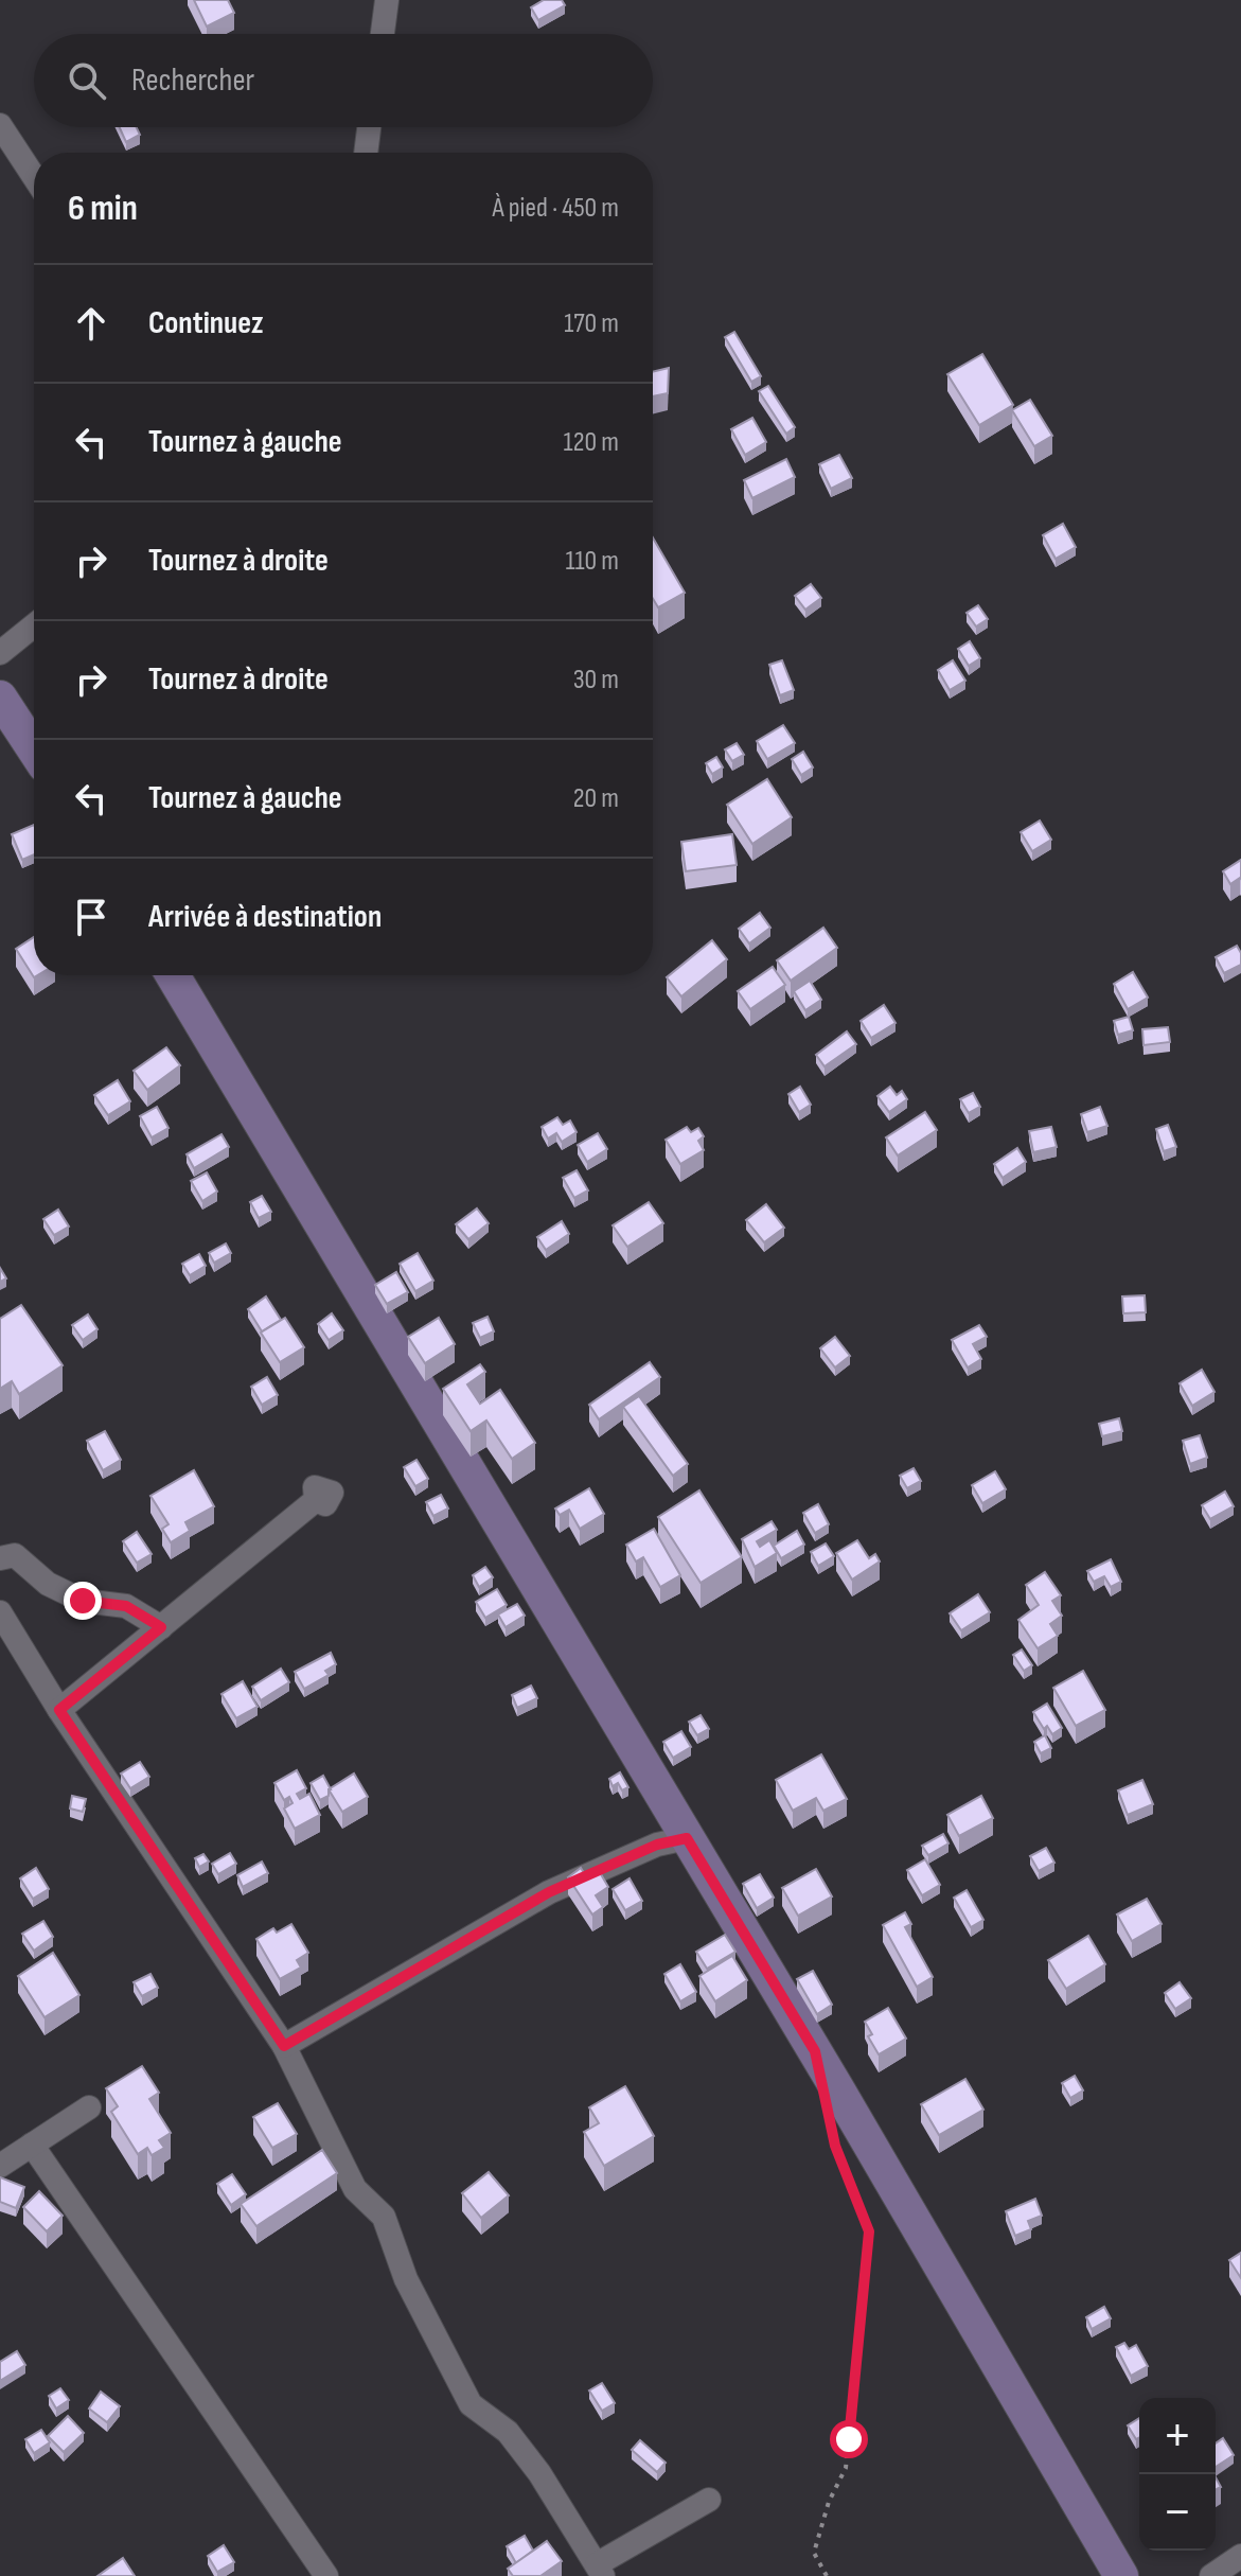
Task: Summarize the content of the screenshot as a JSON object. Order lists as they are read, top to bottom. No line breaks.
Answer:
{"page":{"search":"Rechercher","heading":["6 min","À pied · 450 m"],"list":[["Continuez","170 m"],["Tournez à gauche","120 m"],["Tournez à droite","110 m"],["Tournez à droite","30 m"],["Tournez à gauche","20 m"],"Arrivée à destination"],"map_buttons":["+","−"]}}
